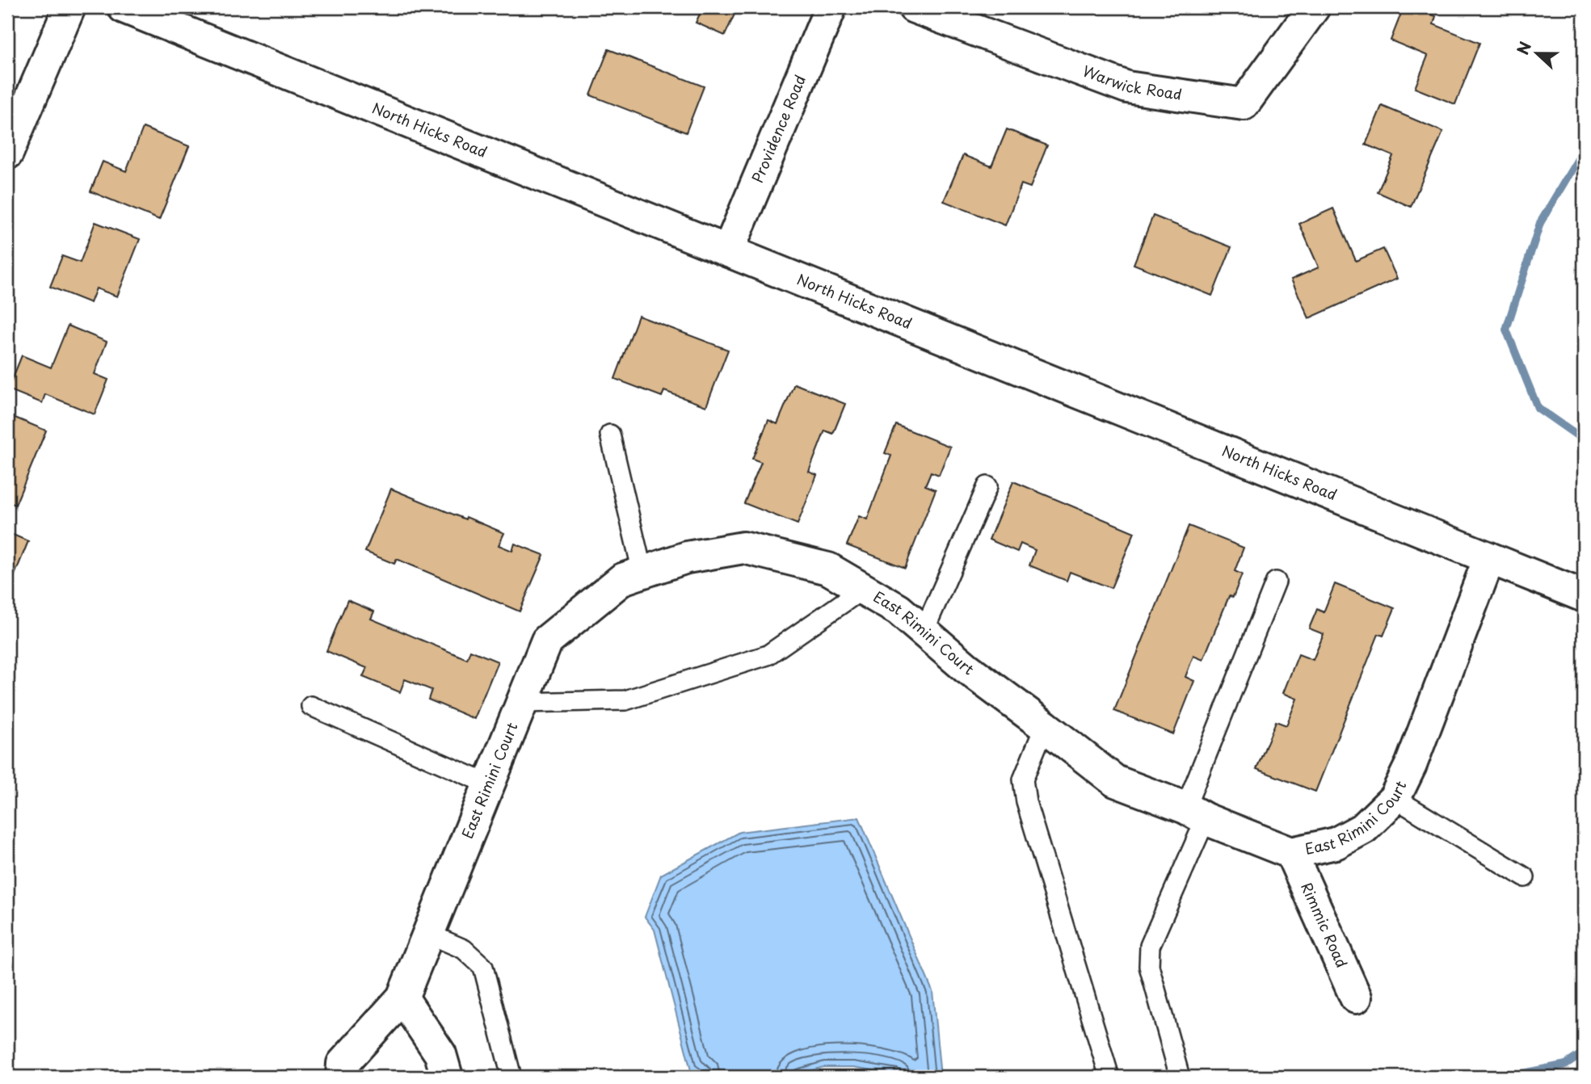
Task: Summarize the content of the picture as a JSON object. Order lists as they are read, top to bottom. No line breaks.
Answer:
{"streets":{"street":["Warwick Road","Providence Road","North Hicks Road","East Rimini Court","Rimmic Road"]},"crossings":[["Providence Road","North Hicks Road"],["North Hicks Road","East Rimini Court"],["East Rimini Court","Rimmic Road"]],"north":"left"}
